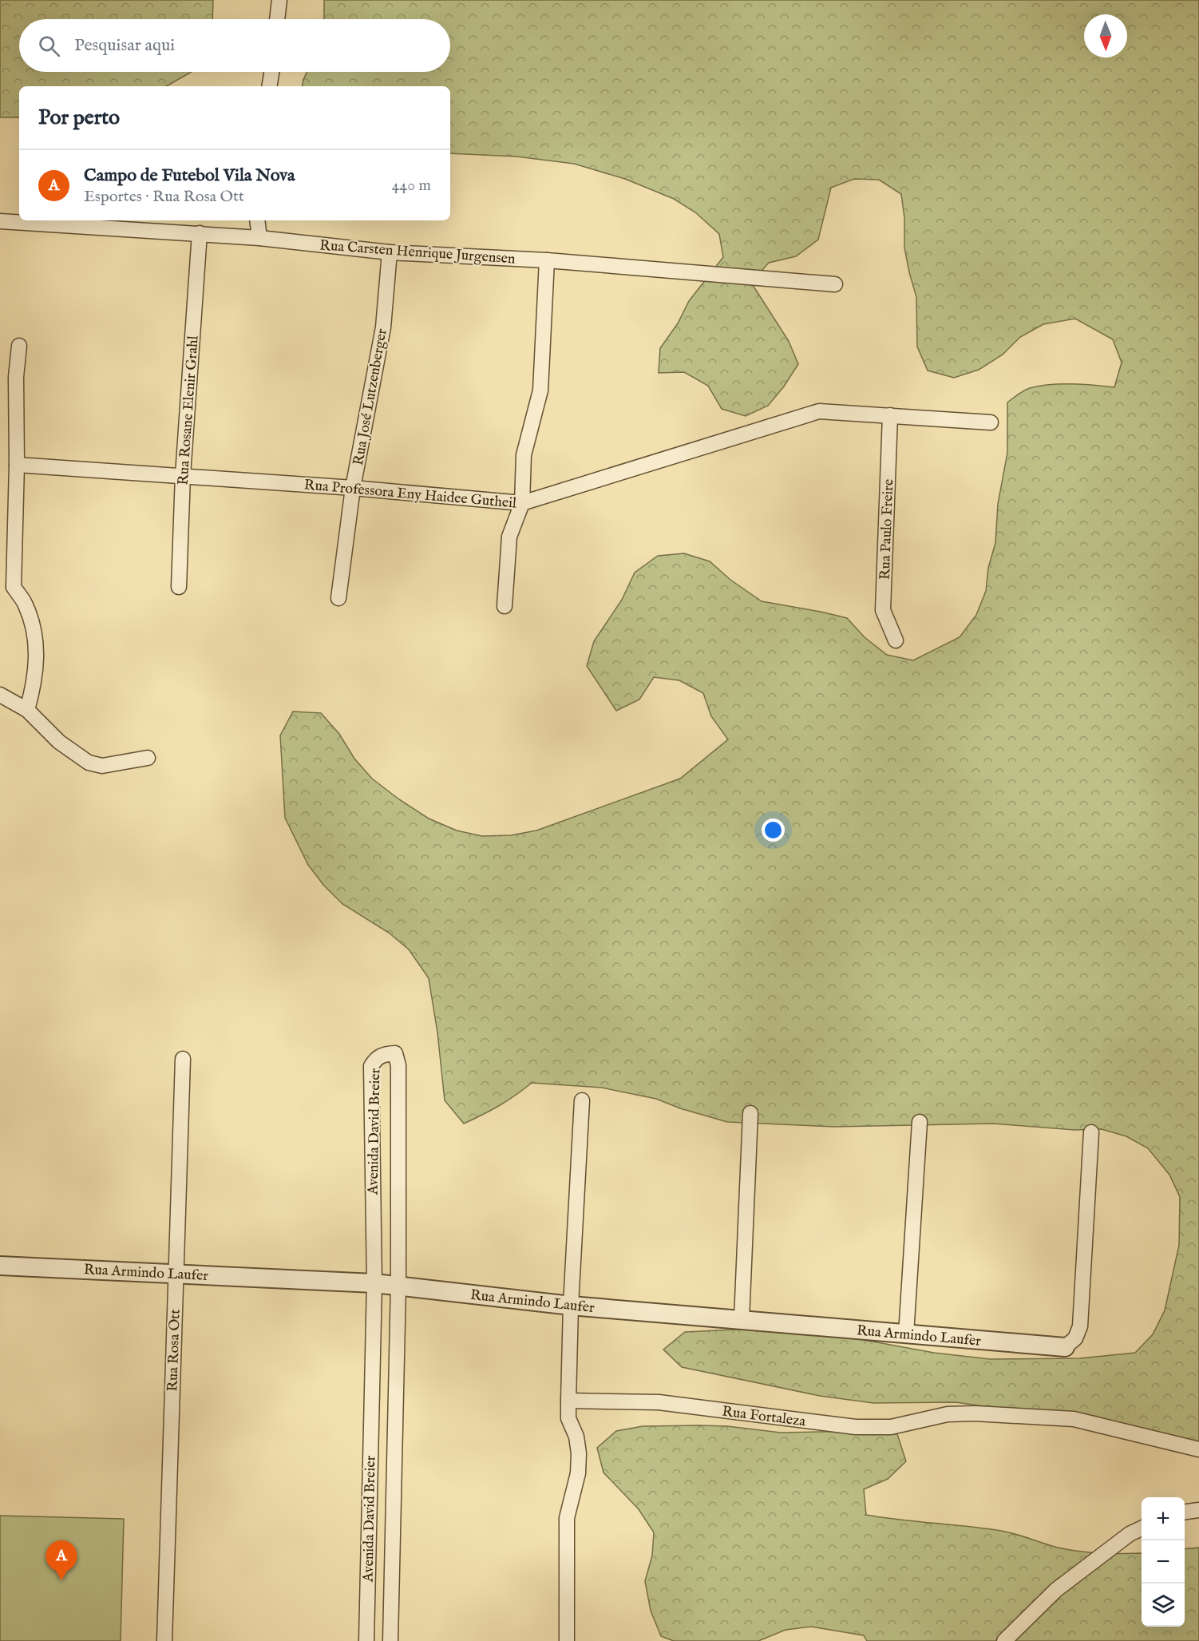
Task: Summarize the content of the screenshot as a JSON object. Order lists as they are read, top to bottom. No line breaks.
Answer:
{"streets":{"street":["Rua Carsten Henrique Jurgensen","Rua José Lutzenberger","Rua Rosane Elenir Grahl","Rua Professora Eny Haidee Gutheil","Rua Paulo Freire","Avenida David Breier","Rua Armindo Laufer","Rua Rosa Ott","Rua Fortaleza"]},"crossings":[["Rua Carsten Henrique Jurgensen","Rua José Lutzenberger"],["Rua Carsten Henrique Jurgensen","Rua Rosane Elenir Grahl"],["Rua José Lutzenberger","Rua Professora Eny Haidee Gutheil"],["Rua Rosane Elenir Grahl","Rua Professora Eny Haidee Gutheil"],["Rua Professora Eny Haidee Gutheil","Rua Paulo Freire"],["Avenida David Breier","Rua Armindo Laufer"],["Rua Armindo Laufer","Rua Rosa Ott"]],"north":"bottom","page":{"search":"Pesquisar aqui","heading":"Por perto","list":[{"mark":"A","name":"Campo de Futebol Vila Nova","note":"Esportes · Rua Rosa Ott","value":"440 m"}],"map_buttons":["+","−"],"pins":"A"}}
